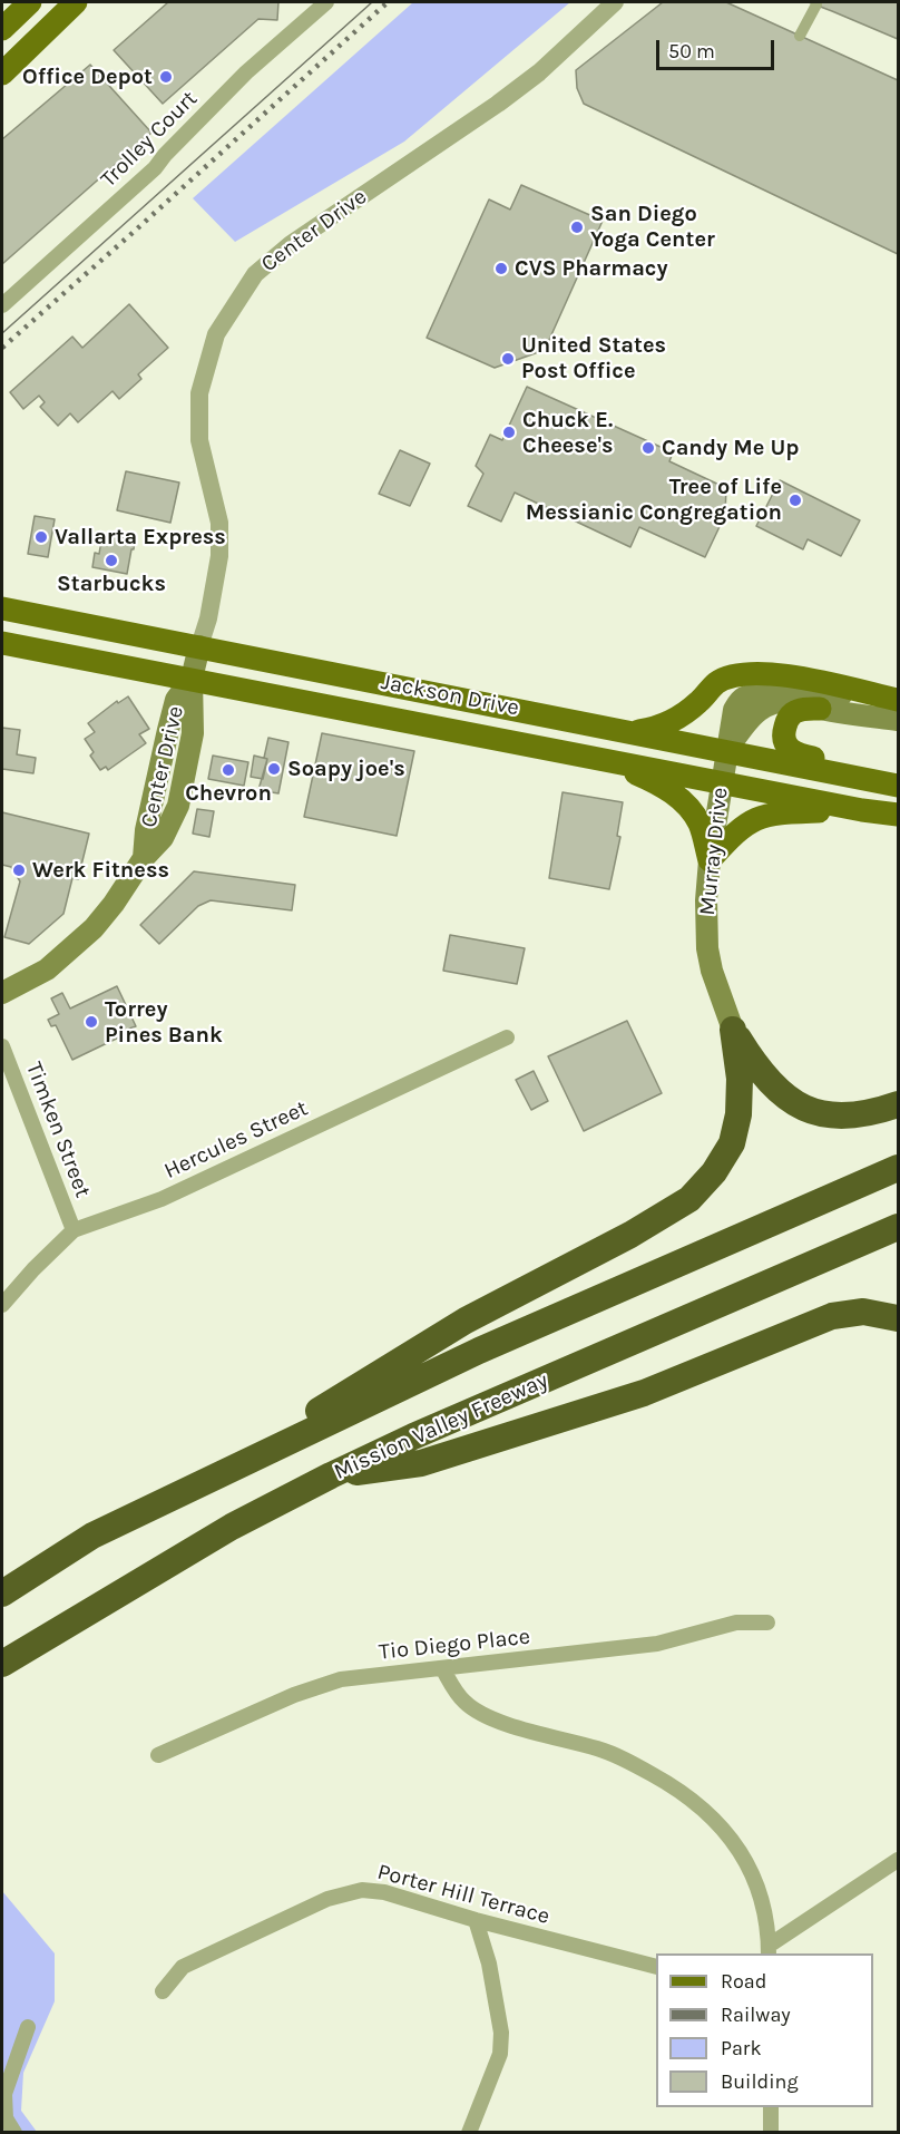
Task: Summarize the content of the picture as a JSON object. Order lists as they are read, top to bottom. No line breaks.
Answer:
{"streets":{"highway":["Mission Valley Freeway"],"main road":["Center Drive","Jackson Drive","Murray Drive"],"street":["Trolley Court","Timken Street","Hercules Street","Tio Diego Place","Porter Hill Terrace"]},"crossings":[["Center Drive","Jackson Drive"],["Jackson Drive","Murray Drive"],["Timken Street","Hercules Street"]],"places":["Office Depot","San Diego Yoga Center","CVS Pharmacy","United States Post Office","Chuck E. Cheese's","Candy Me Up","Tree of Life Messianic Congregation","Vallarta Express","Starbucks","Soapy joe's","Chevron","Werk Fitness","Torrey Pines Bank"],"legend":["Road","Railway","Park","Building"],"scale_bar":"50 m"}
